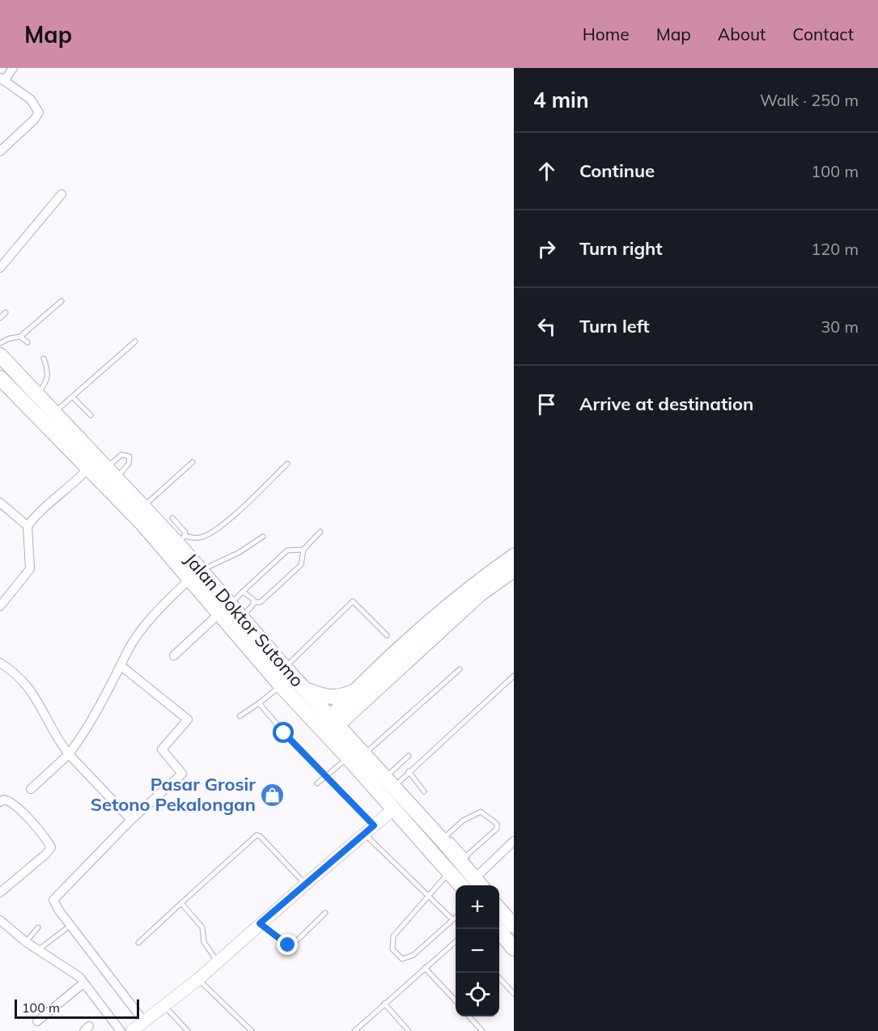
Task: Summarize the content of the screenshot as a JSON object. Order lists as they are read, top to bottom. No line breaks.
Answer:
{"streets":{"highway":["Jalan Doktor Sutomo"]},"places":{"shop":["Pasar Grosir Setono Pekalongan"]},"scale_bar":"100 m","page":{"header":"Map","nav":["Home","Map","About","Contact"],"heading":["4 min","Walk · 250 m"],"list":[["Continue","100 m"],["Turn right","120 m"],["Turn left","30 m"],"Arrive at destination"],"map_buttons":["+","−"],"scale":"100 m"}}
